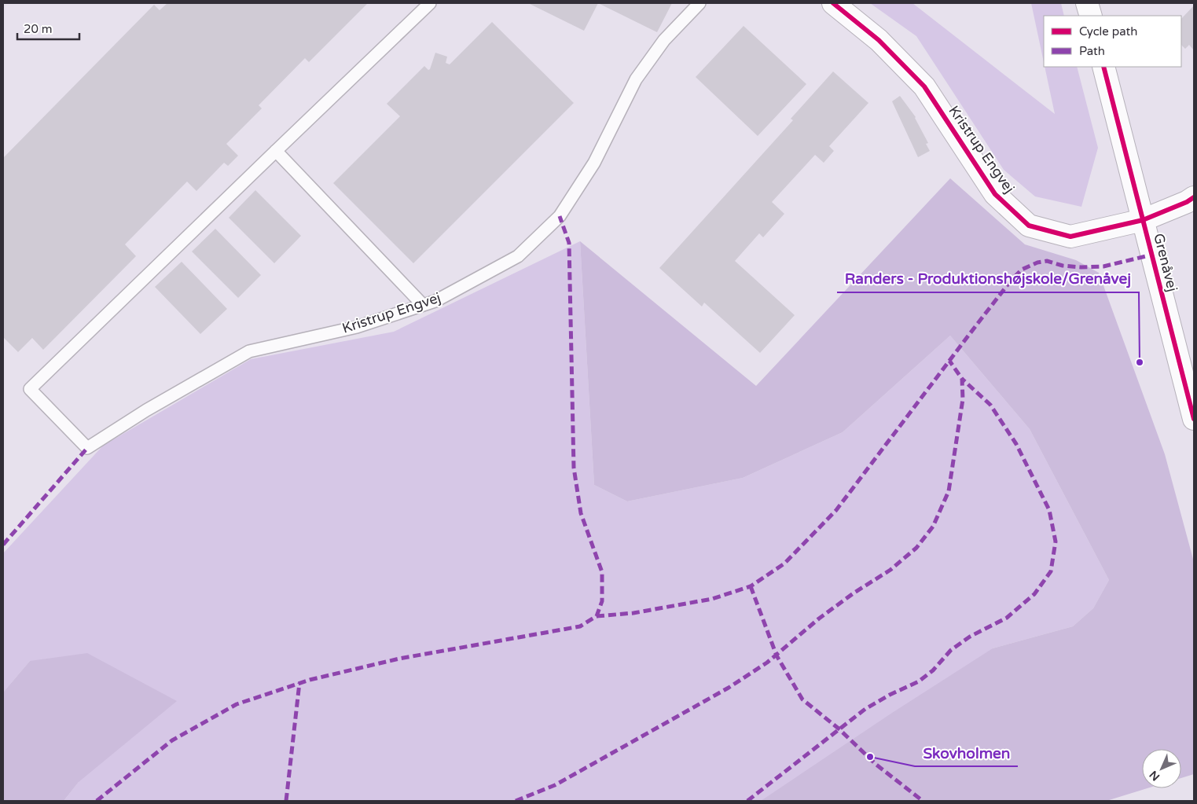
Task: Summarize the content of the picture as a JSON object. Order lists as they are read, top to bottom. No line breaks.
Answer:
{"streets":{"street":["Kristrup Engvej","Grenåvej"]},"crossings":[["Kristrup Engvej","Grenåvej"]],"places":["Randers - Produktionshøjskole/Grenåvej","Skovholmen"],"legend":["Cycle path","Path"],"scale_bar":"20 m","north":"bottom left"}
